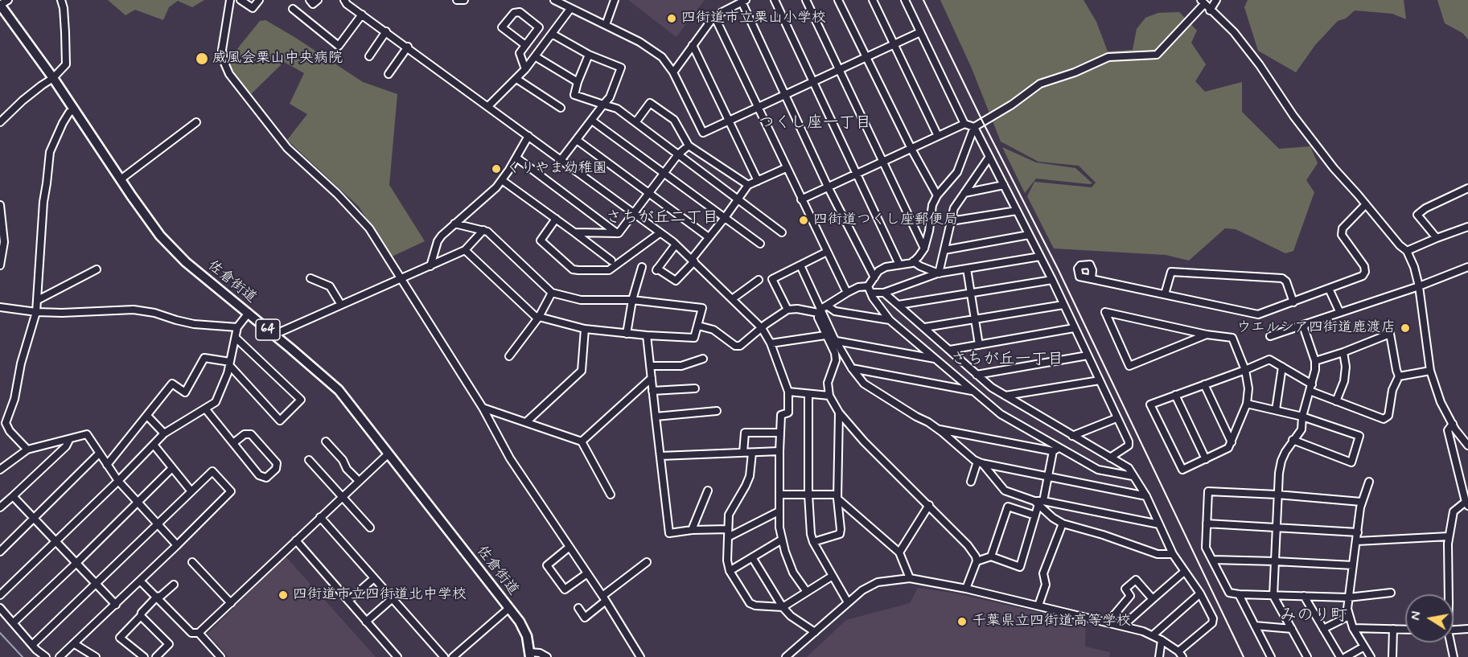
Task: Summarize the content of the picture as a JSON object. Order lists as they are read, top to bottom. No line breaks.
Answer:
{"streets":{"main road":["佐倉街道","64"]},"districts":["つくし座一丁目","さちが丘二丁目","さちが丘一丁目","みのり町"],"places":["四街道市立栗山小学校","威風会栗山中央病院","くりやま幼稚園","四街道つくし座郵便局","ウエルシア四街道鹿渡店","四街道市立四街道北中学校","千葉県立四街道高等学校"],"north":"left"}
